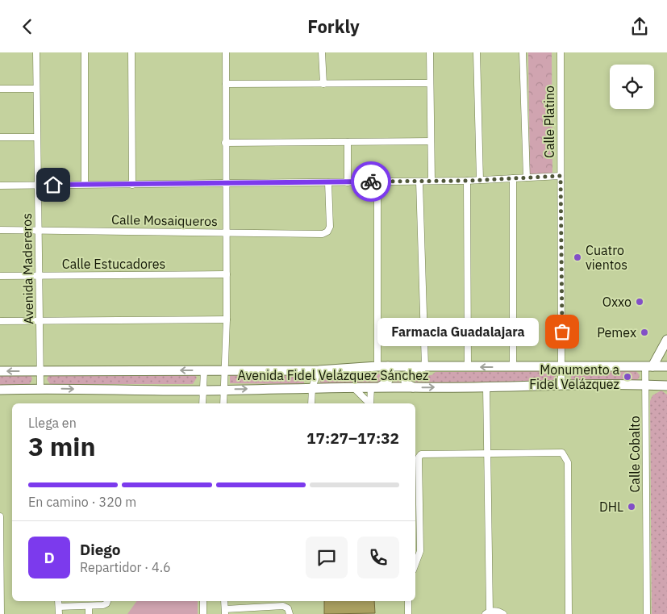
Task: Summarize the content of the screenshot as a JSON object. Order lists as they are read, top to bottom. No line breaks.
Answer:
{"streets":{"main road":["Avenida Fidel Velázquez Sánchez"],"street":["Calle Platino","Calle Mosaiqueros","Calle Estucadores","Avenida Madereros","Calle Cobalto"]},"crossings":[["Calle Platino","Avenida Fidel Velázquez Sánchez"],["Calle Mosaiqueros","Avenida Madereros"],["Calle Estucadores","Avenida Madereros"],["Avenida Madereros","Avenida Fidel Velázquez Sánchez"],["Avenida Fidel Velázquez Sánchez","Calle Cobalto"]],"places":["Cuatro vientos","Oxxo","Farmacia Guadalajara","Pemex","Monumento a Fidel Velázquez","DHL"],"page":{"header":"Forkly","bubble":"Farmacia Guadalajara","heading":["3 min","Llega en","17:27–17:32"],"panel":["Diego","Repartidor · 4.6"],"bar":"En camino · 320 m","round":"D"}}
